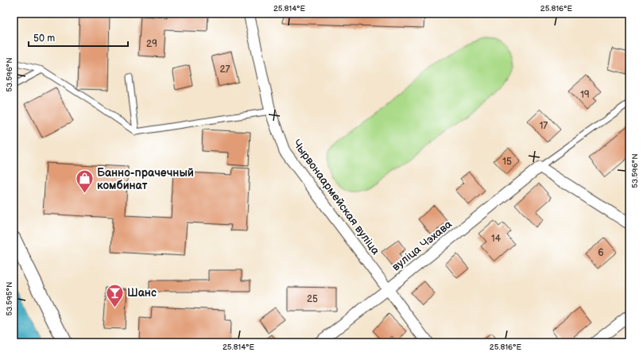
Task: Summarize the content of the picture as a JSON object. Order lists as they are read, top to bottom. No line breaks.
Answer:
{"streets":{"street":["Чырвонаармейская вуліца","вуліца Чэхава"]},"crossings":[["Чырвонаармейская вуліца","вуліца Чэхава"]],"places":{"shop":["Банно-прачечный комбинат"],"bar":["Шанс"]},"house_numbers":["29","27","19","17","15","14","6","25"],"scale_bar":"50 m","coordinates":["25.814°E","25.816°E","53.596°N","53.595°N"]}
